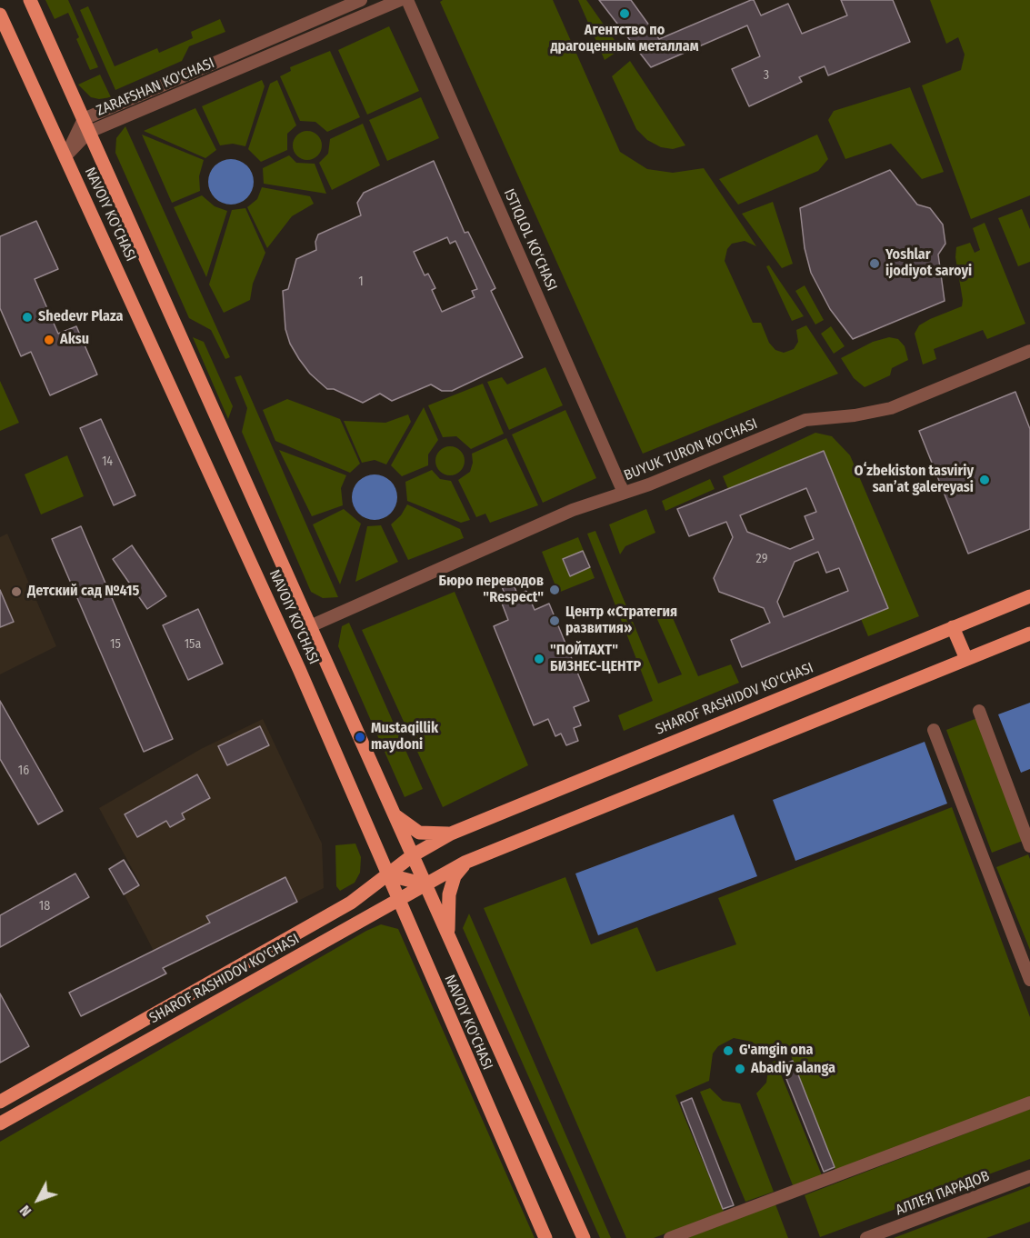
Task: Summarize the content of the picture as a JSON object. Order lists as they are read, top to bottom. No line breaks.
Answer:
{"streets":{"main road":["NAVOIY KO'CHASI","SHAROF RASHIDOV KO'CHASI"],"street":["ZARAFSHAN KO'CHASI","ISTIQLOL KO‘CHASI","BUYUK TURON KO'CHASI","АЛЛЕЯ ПАРАДОВ"]},"crossings":[["ZARAFSHAN KO'CHASI","NAVOIY KO'CHASI"],["NAVOIY KO'CHASI","BUYUK TURON KO'CHASI"],["NAVOIY KO'CHASI","SHAROF RASHIDOV KO'CHASI"],["ISTIQLOL KO‘CHASI","BUYUK TURON KO'CHASI"]],"places":["Агентство по драгоценным металлам","Yoshlar ijodiyot saroyi","Shedevr Plaza","Aksu","Oʻzbekiston tasviriy sanʼat galereyasi","Бюро переводов \"Respect\"","Детский сад №415","Центр «Стратегия развития»","\"ПОЙТАХТ\" БИЗНЕС-ЦЕНТР","Mustaqillik maydoni","G'amgin ona","Abadiy alanga"],"house_numbers":["3","1","14","29","15","15a","16","18"],"north":"bottom left"}
